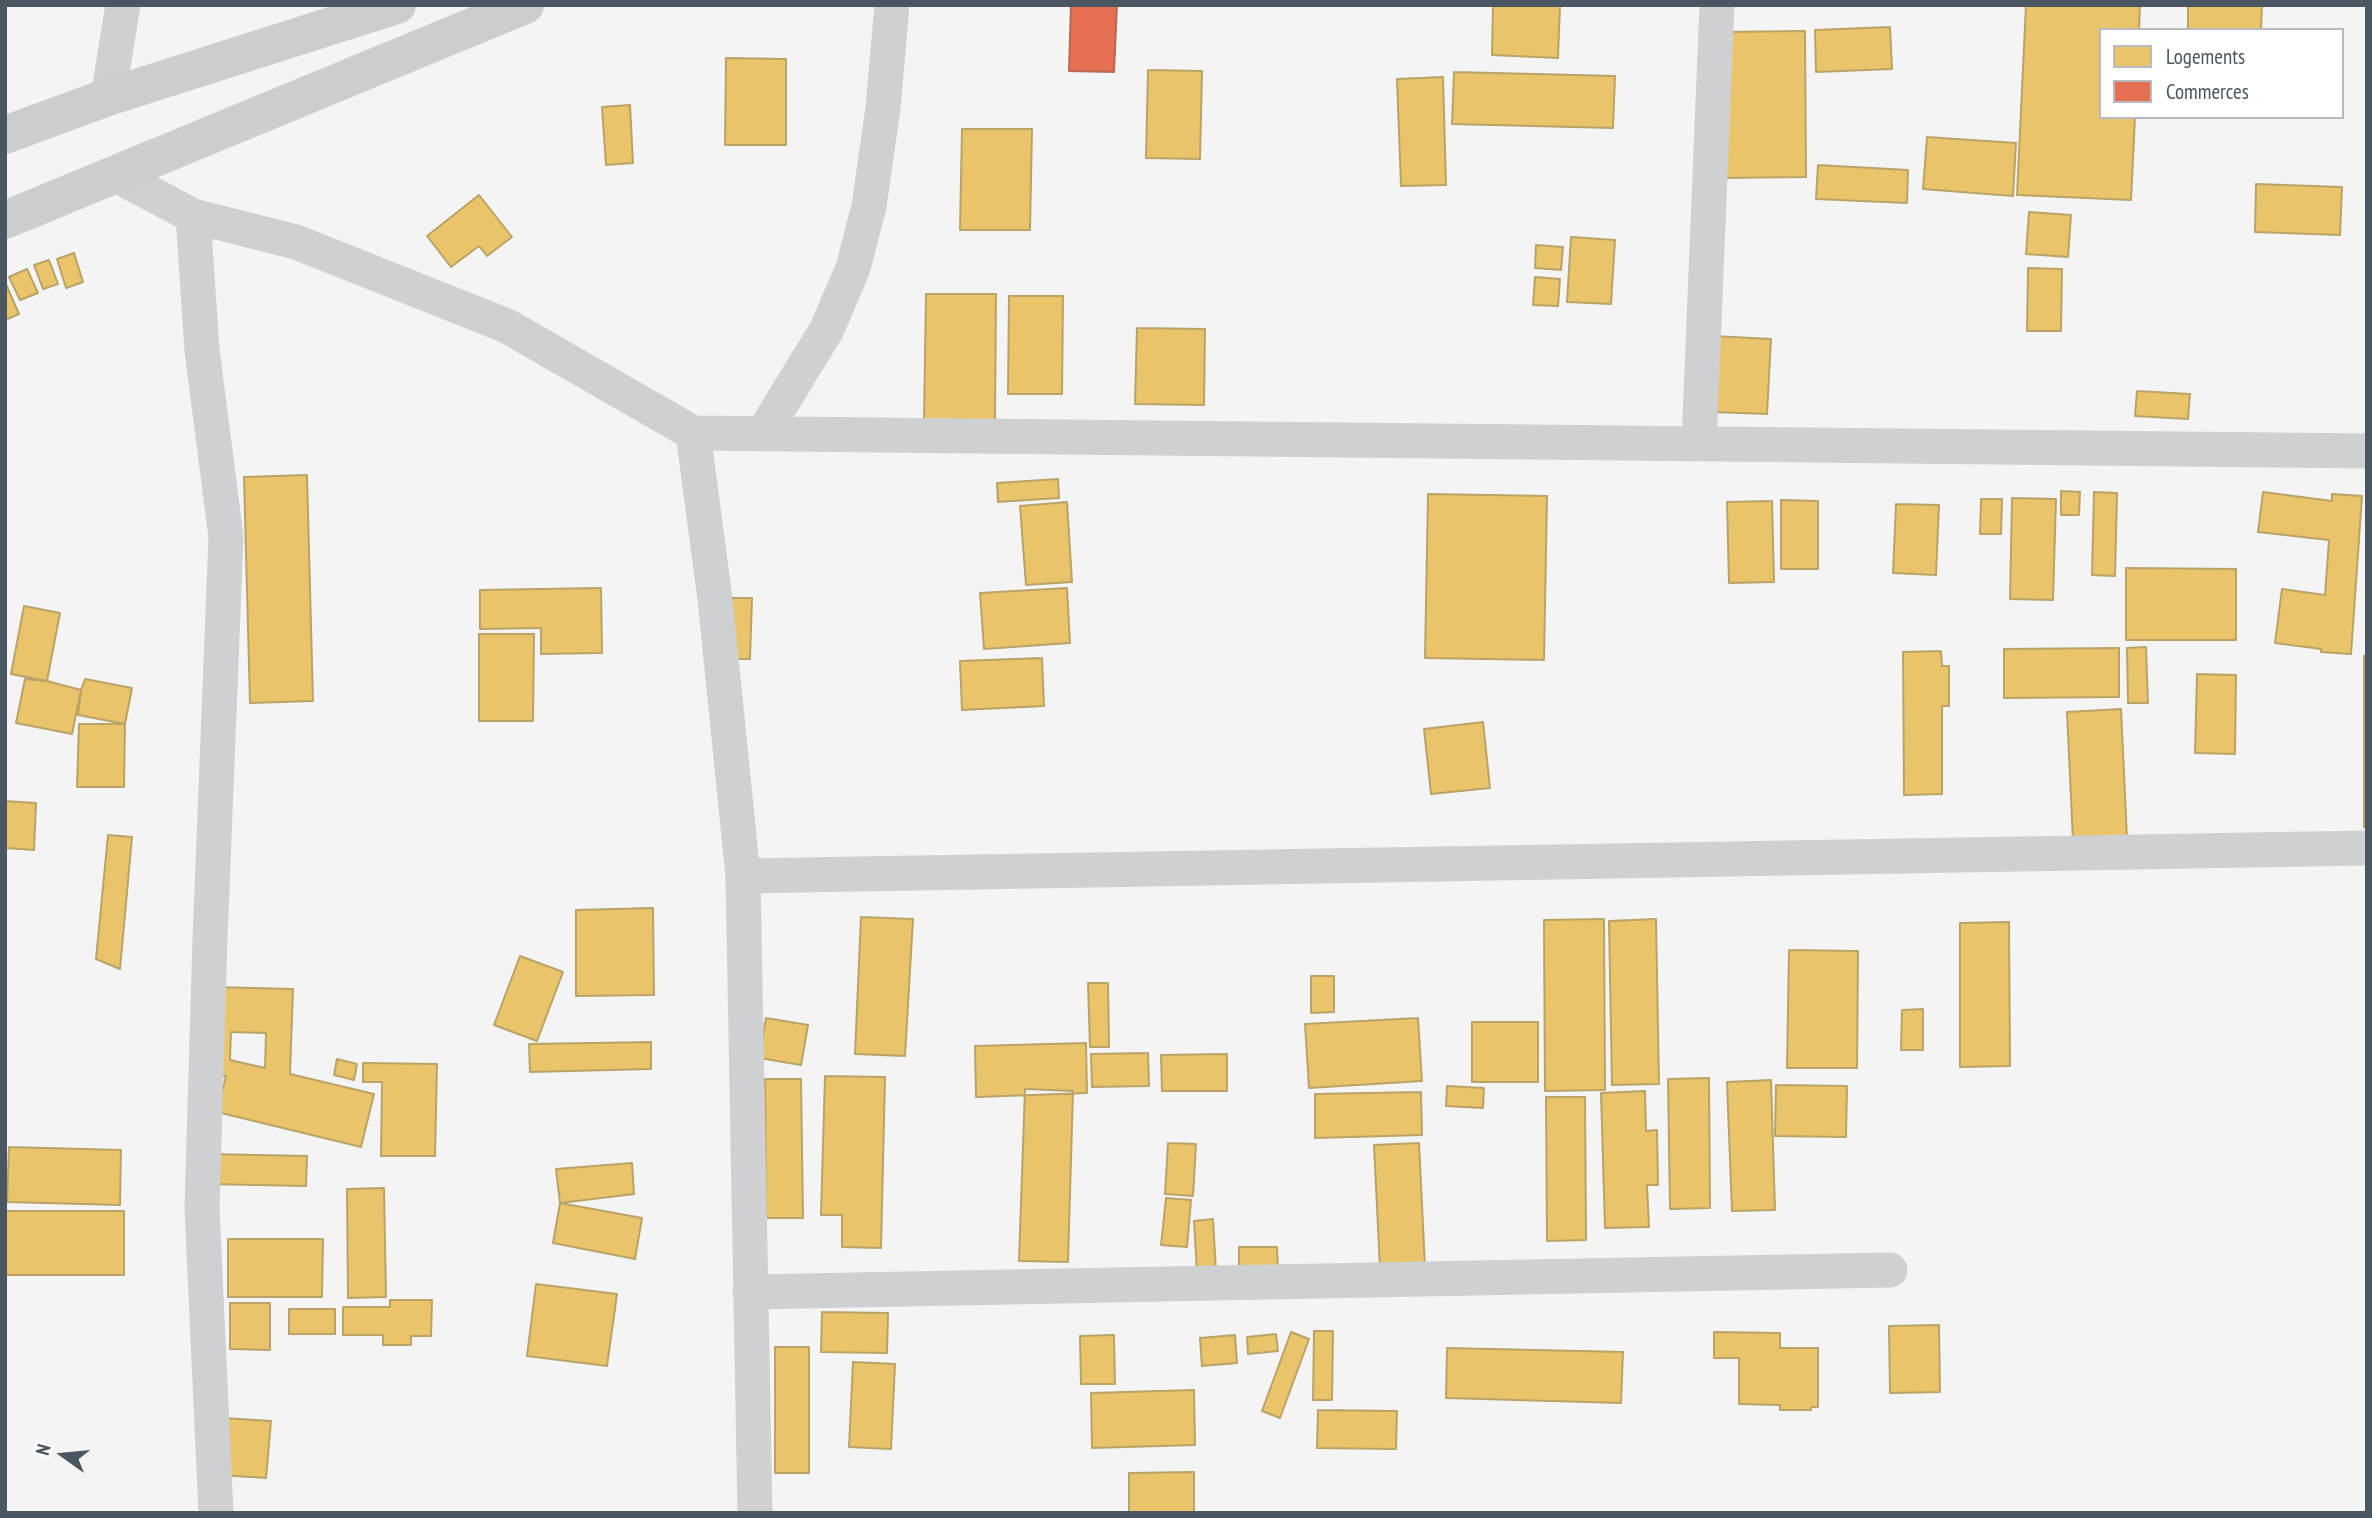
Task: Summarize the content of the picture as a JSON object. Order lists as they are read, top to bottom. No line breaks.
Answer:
{"legend":["Logements","Commerces"],"north":"left"}
